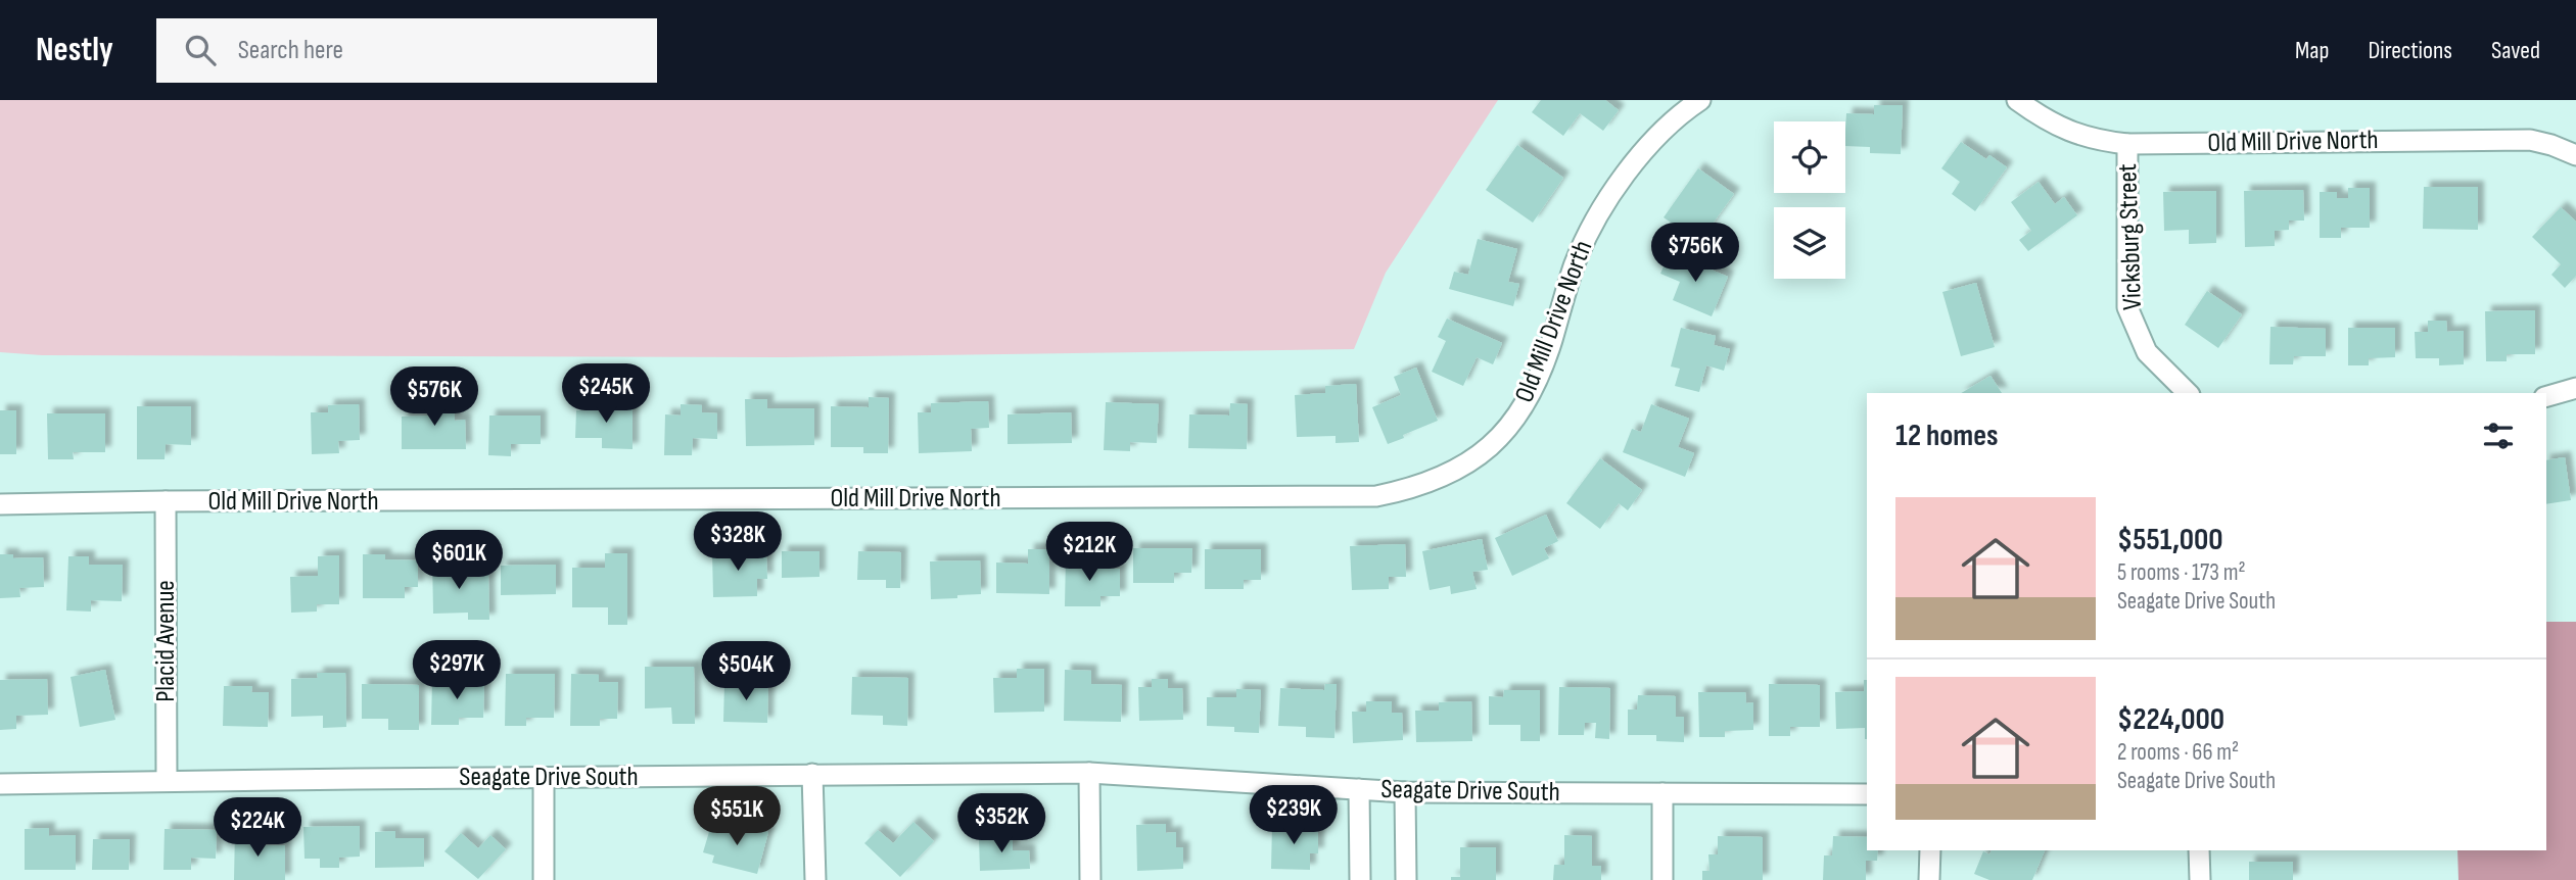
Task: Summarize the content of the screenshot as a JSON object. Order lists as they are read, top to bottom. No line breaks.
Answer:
{"streets":{"street":["Old Mill Drive North","Vicksburg Street","Placid Avenue","Seagate Drive South"]},"crossings":[["Old Mill Drive North","Vicksburg Street"],["Old Mill Drive North","Placid Avenue"],["Placid Avenue","Seagate Drive South"]],"page":{"header":"Nestly","search":"Search here","nav":["Map","Directions","Saved"],"price":["$756K","$245K","$576K","$328K","$212K","$601K","$297K","$504K","$239K","$551K","$352K","$224K"],"heading":"12 homes","list":[{"name":"$551,000","note":"5 rooms · 173 m² · Seagate Drive South"},{"name":"$224,000","note":"2 rooms · 66 m² · Seagate Drive South"}]}}
